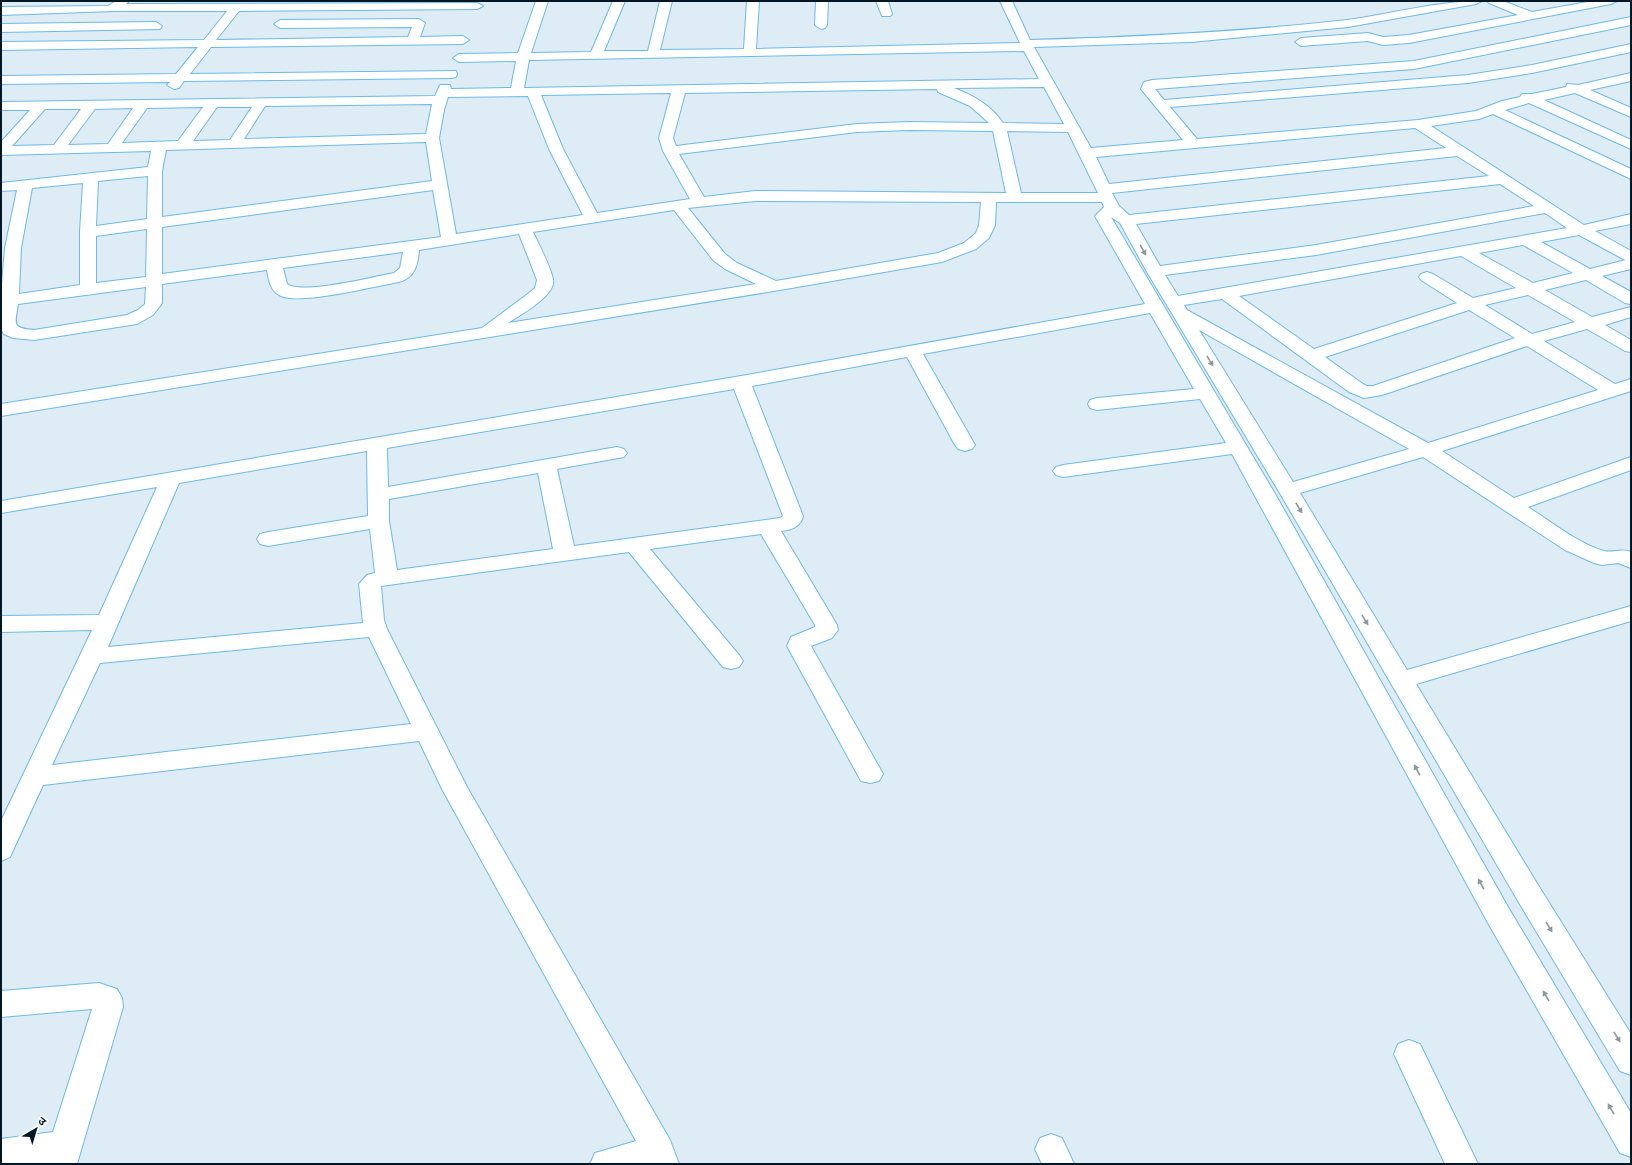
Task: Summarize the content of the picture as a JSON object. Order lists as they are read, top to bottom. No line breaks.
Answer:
{"north":"top right"}
